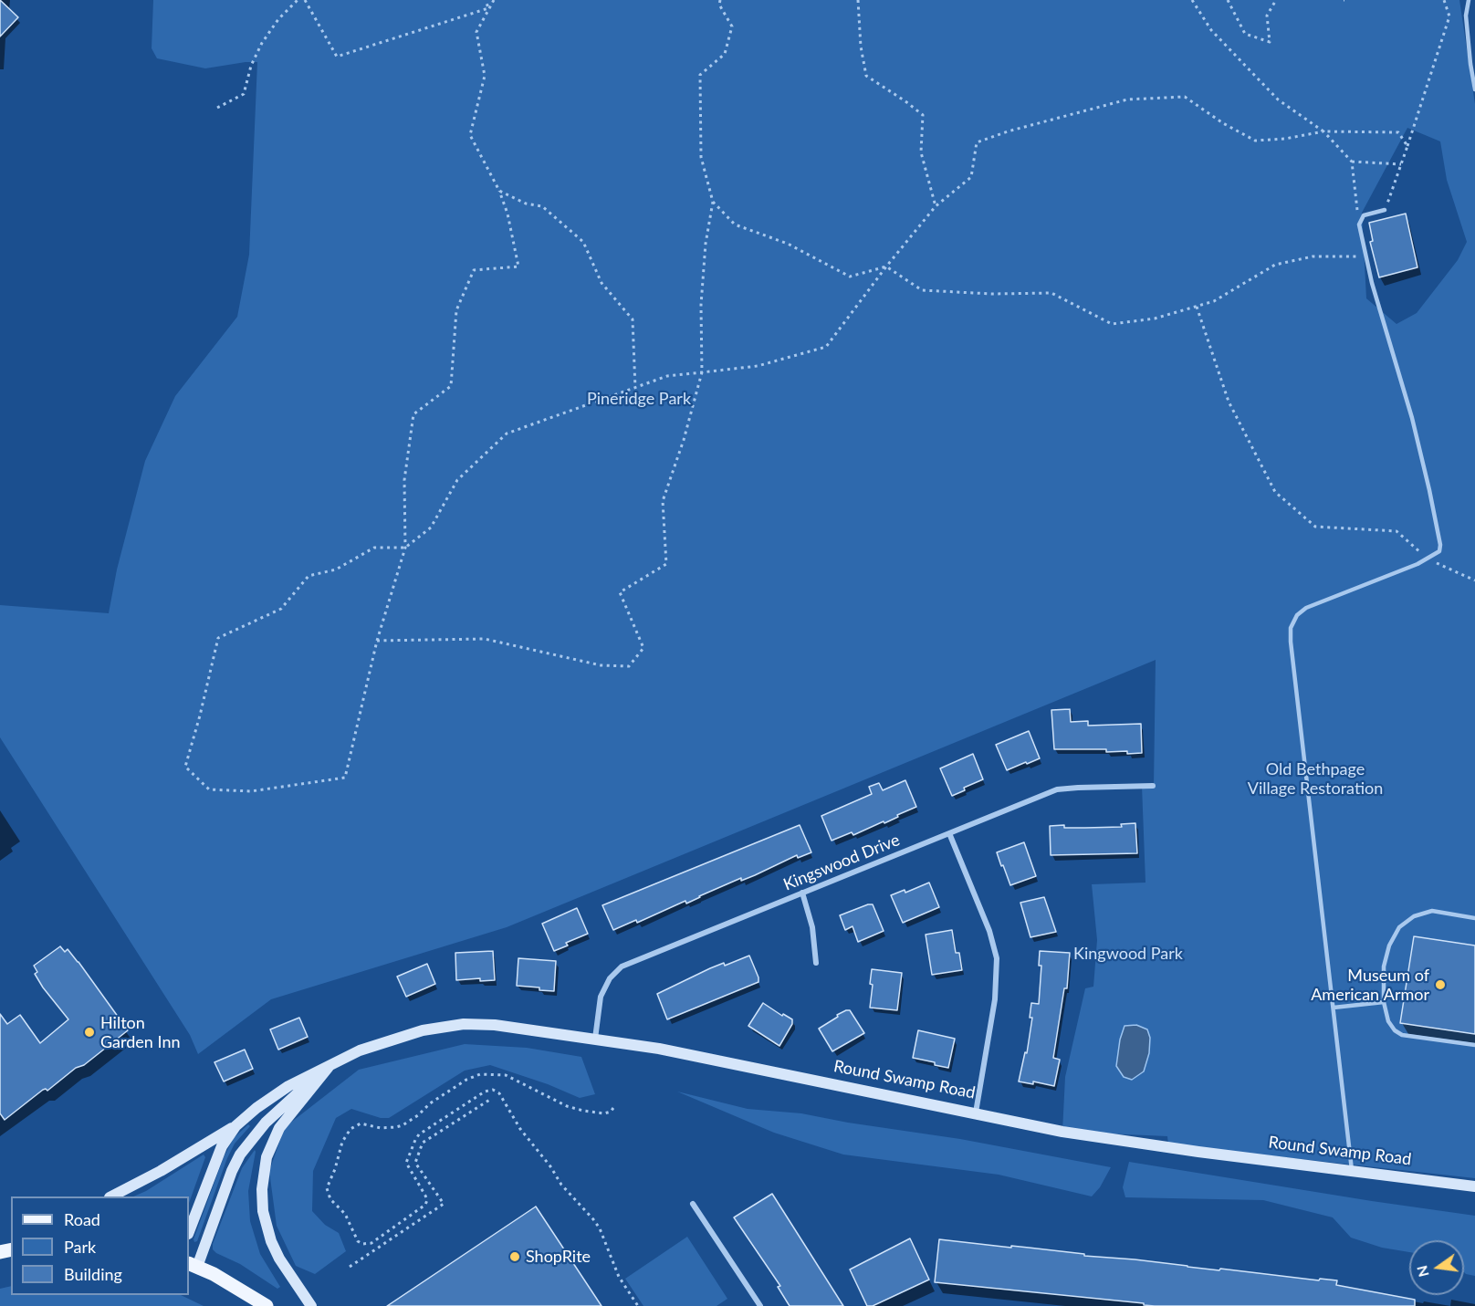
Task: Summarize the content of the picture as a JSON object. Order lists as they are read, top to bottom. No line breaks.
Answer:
{"streets":{"main road":["Round Swamp Road"],"street":["Kingswood Drive"]},"crossings":[["Kingswood Drive","Round Swamp Road"]],"parks":["Pineridge Park","Old Bethpage Village Restoration","Kingwood Park"],"places":["Museum of American Armor","Hilton Garden Inn","ShopRite"],"legend":["Road","Park","Building"],"north":"left"}
